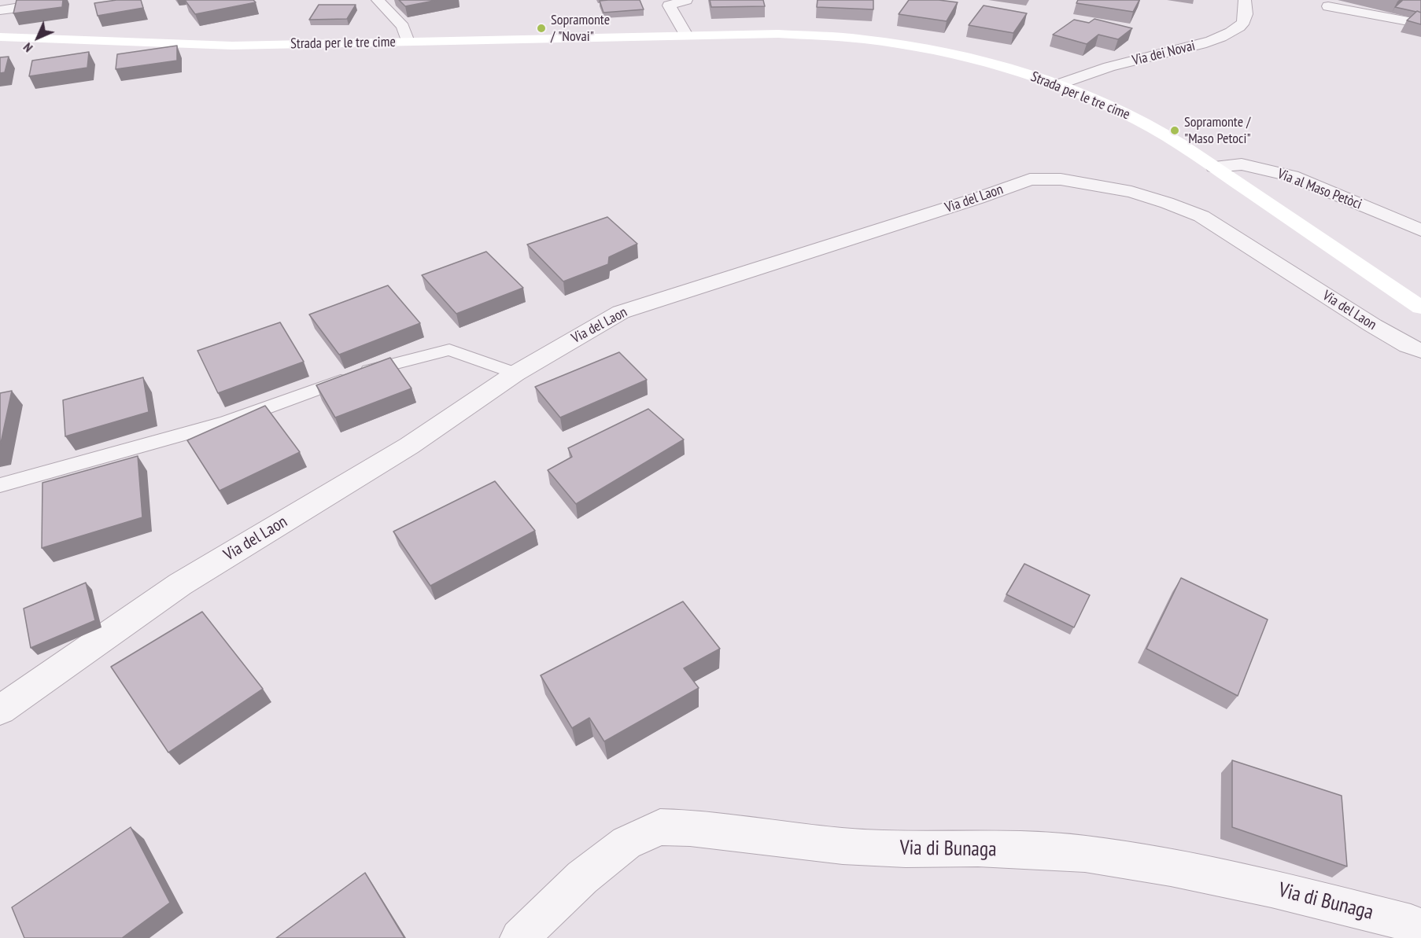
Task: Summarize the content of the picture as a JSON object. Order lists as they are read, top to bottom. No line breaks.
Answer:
{"streets":{"main road":["Strada per le tre cime"],"street":["Via dei Novai","Via al Maso Petòci","Via del Laon","Via di Bunaga"]},"crossings":[["Strada per le tre cime","Via dei Novai"],["Strada per le tre cime","Via al Maso Petòci"]],"places":["Sopramonte / \"Novai\"","Sopramonte / \"Maso Petoci\""],"north":"bottom left"}
